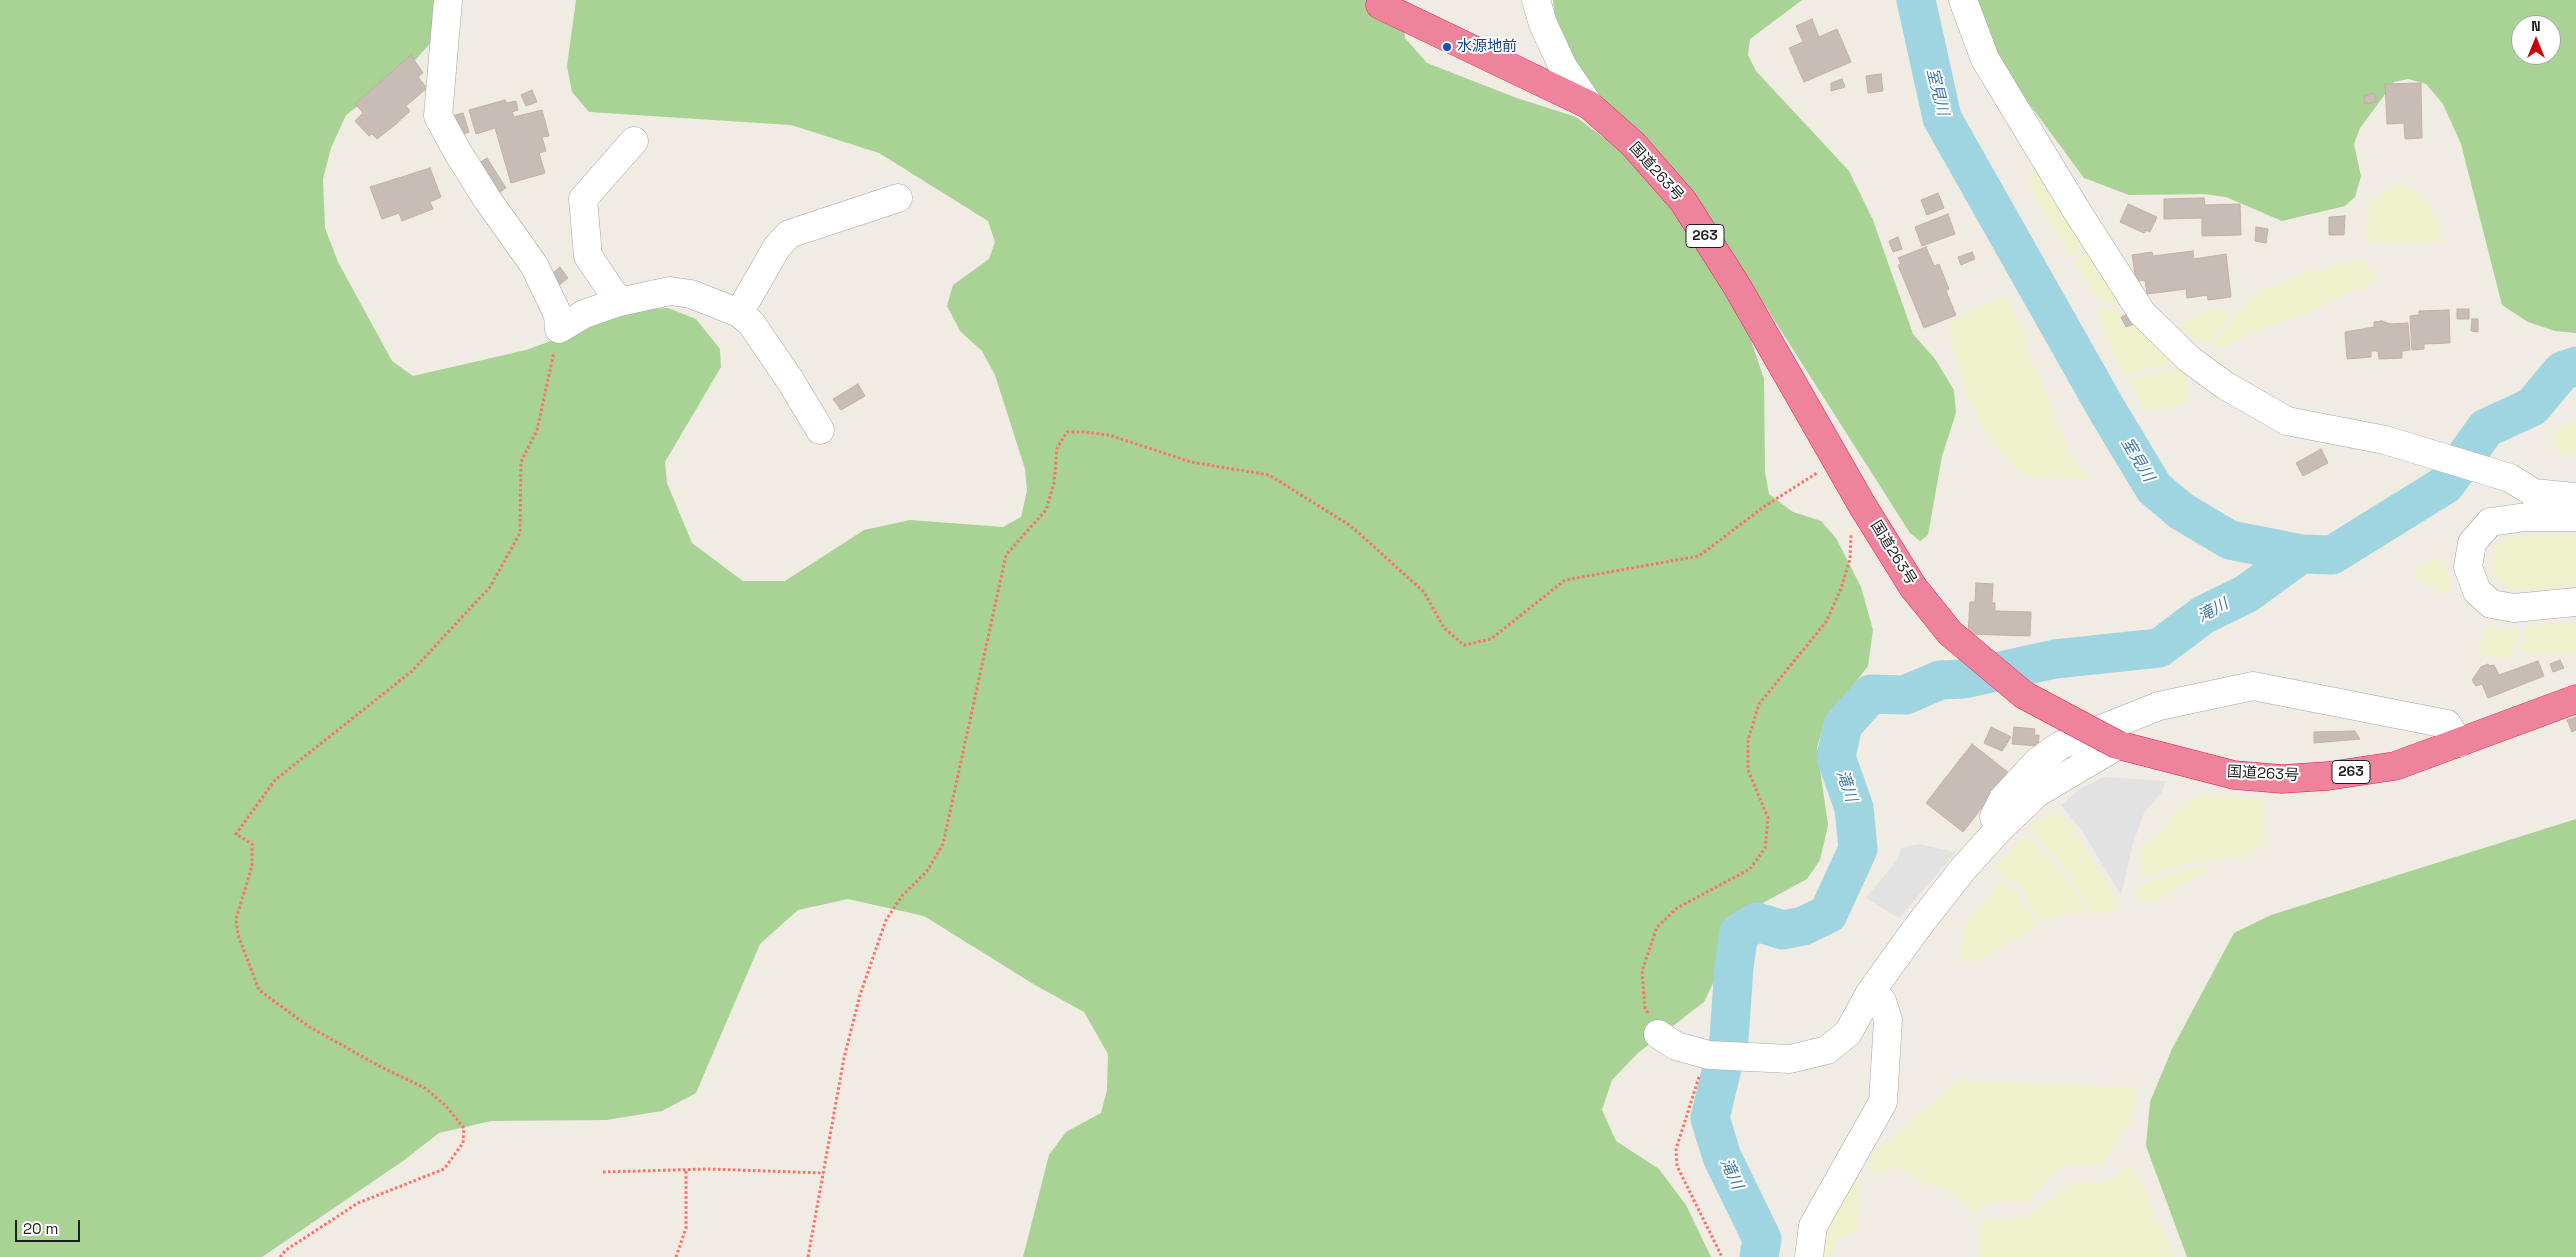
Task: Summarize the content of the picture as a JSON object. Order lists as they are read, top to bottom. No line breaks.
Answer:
{"streets":{"highway":["国道263号","263"]},"water":["室見川","滝川"],"places":["水源地前"],"scale_bar":"20 m","north":"top"}
